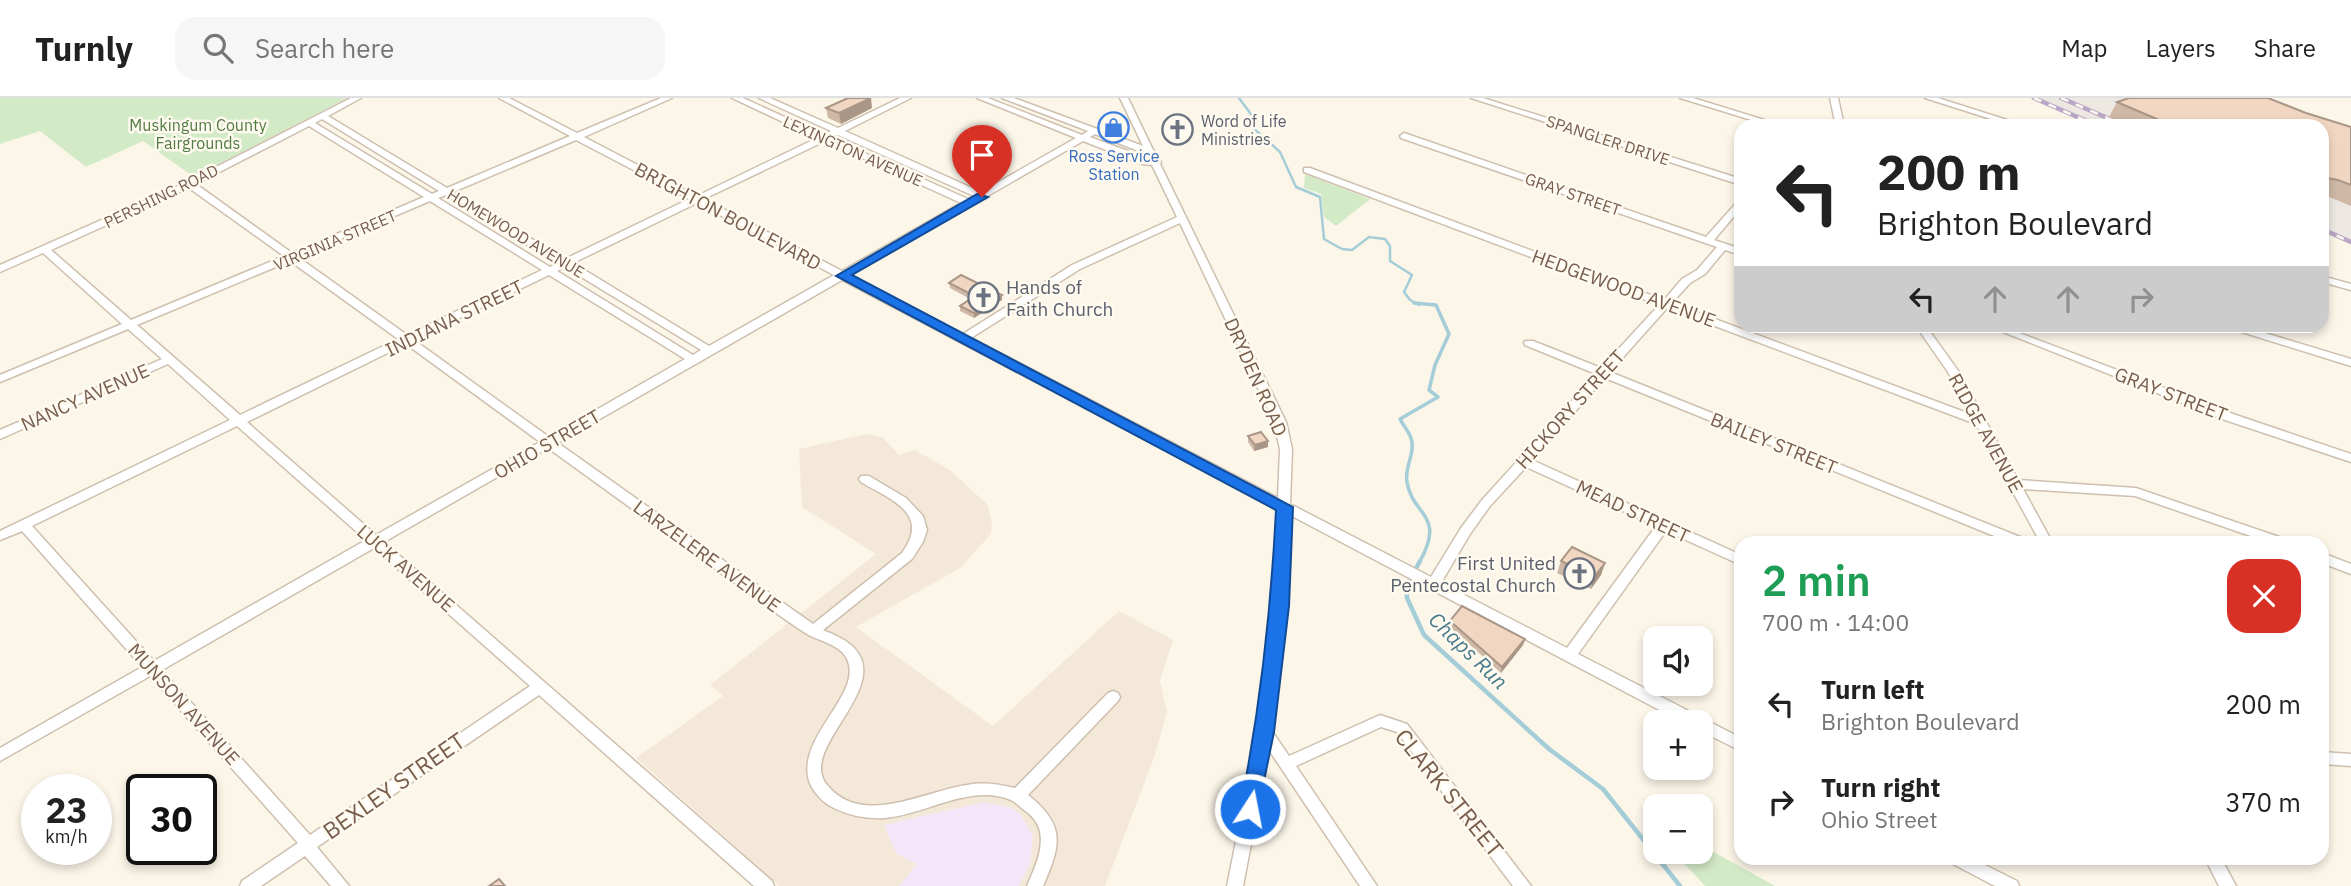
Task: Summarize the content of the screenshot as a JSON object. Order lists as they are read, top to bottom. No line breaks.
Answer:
{"streets":{"street":["SPANGLER DRIVE","LEXINGTON AVENUE","GRAY STREET","PERSHING ROAD","BRIGHTON BOULEVARD","HOMEWOOD AVENUE","VIRGINIA STREET","HEDGEWOOD AVENUE","INDIANA STREET","DRYDEN ROAD","NANCY AVENUE","HICKORY STREET","RIDGE AVENUE","BAILEY STREET","OHIO STREET","MEAD STREET","LARZELERE AVENUE","LUCK AVENUE","MUNSON AVENUE","BEXLEY STREET","CLARK STREET"]},"crossings":[["LEXINGTON AVENUE","INDIANA STREET"],["LEXINGTON AVENUE","OHIO STREET"],["GRAY STREET","HICKORY STREET"],["PERSHING ROAD","HOMEWOOD AVENUE"],["PERSHING ROAD","LARZELERE AVENUE"],["PERSHING ROAD","LUCK AVENUE"],["BRIGHTON BOULEVARD","VIRGINIA STREET"],["BRIGHTON BOULEVARD","INDIANA STREET"],["BRIGHTON BOULEVARD","DRYDEN ROAD"],["BRIGHTON BOULEVARD","HICKORY STREET"],["BRIGHTON BOULEVARD","OHIO STREET"],["HOMEWOOD AVENUE","VIRGINIA STREET"],["HOMEWOOD AVENUE","INDIANA STREET"],["HOMEWOOD AVENUE","OHIO STREET"],["VIRGINIA STREET","LARZELERE AVENUE"],["VIRGINIA STREET","LUCK AVENUE"],["HEDGEWOOD AVENUE","HICKORY STREET"],["HEDGEWOOD AVENUE","RIDGE AVENUE"],["INDIANA STREET","LARZELERE AVENUE"],["INDIANA STREET","LUCK AVENUE"],["INDIANA STREET","MUNSON AVENUE"],["NANCY AVENUE","LUCK AVENUE"],["HICKORY STREET","BAILEY STREET"],["HICKORY STREET","MEAD STREET"],["OHIO STREET","LARZELERE AVENUE"],["OHIO STREET","LUCK AVENUE"],["OHIO STREET","MUNSON AVENUE"],["LUCK AVENUE","BEXLEY STREET"],["MUNSON AVENUE","BEXLEY STREET"]],"water":["Chaps Run"],"parks":["Muskingum County Fairgrounds"],"places":{"shop":["Ross Service Station"],"church":["Word of Life Ministries","Hands of Faith Church","First United Pentecostal Church"]},"page":{"header":"Turnly","search":"Search here","nav":["Map","Layers","Share"],"turn":["200 m","Brighton Boulevard"],"heading":["2 min","700 m · 14:00"],"map_buttons":["+","−"],"list":[{"name":"Turn left","note":"Brighton Boulevard","value":"200 m"},{"name":"Turn right","note":"Ohio Street","value":"370 m"}],"speed":"23 km/h","limit":"30"}}
